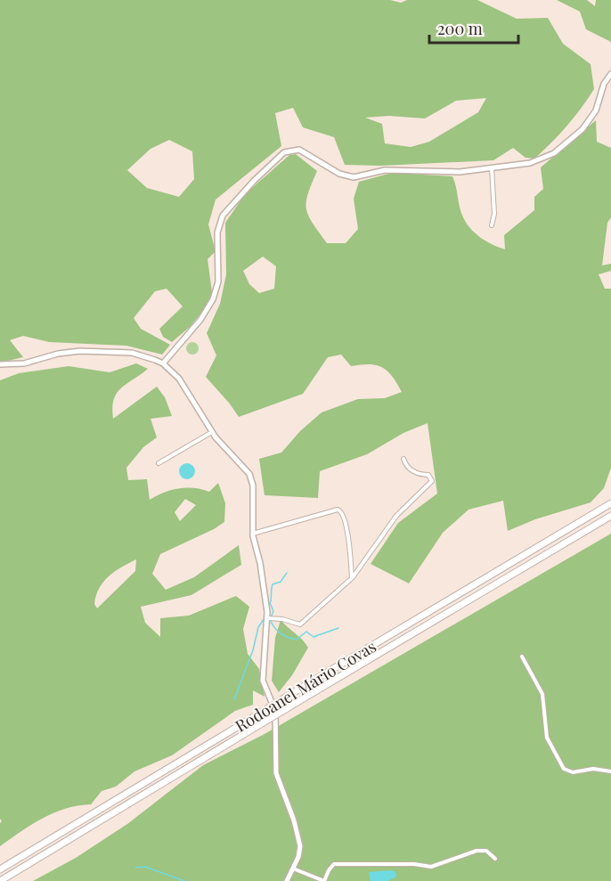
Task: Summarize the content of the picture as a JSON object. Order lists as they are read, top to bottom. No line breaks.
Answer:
{"streets":{"highway":["Rodoanel Mário Covas"]},"scale_bar":"200 m"}
